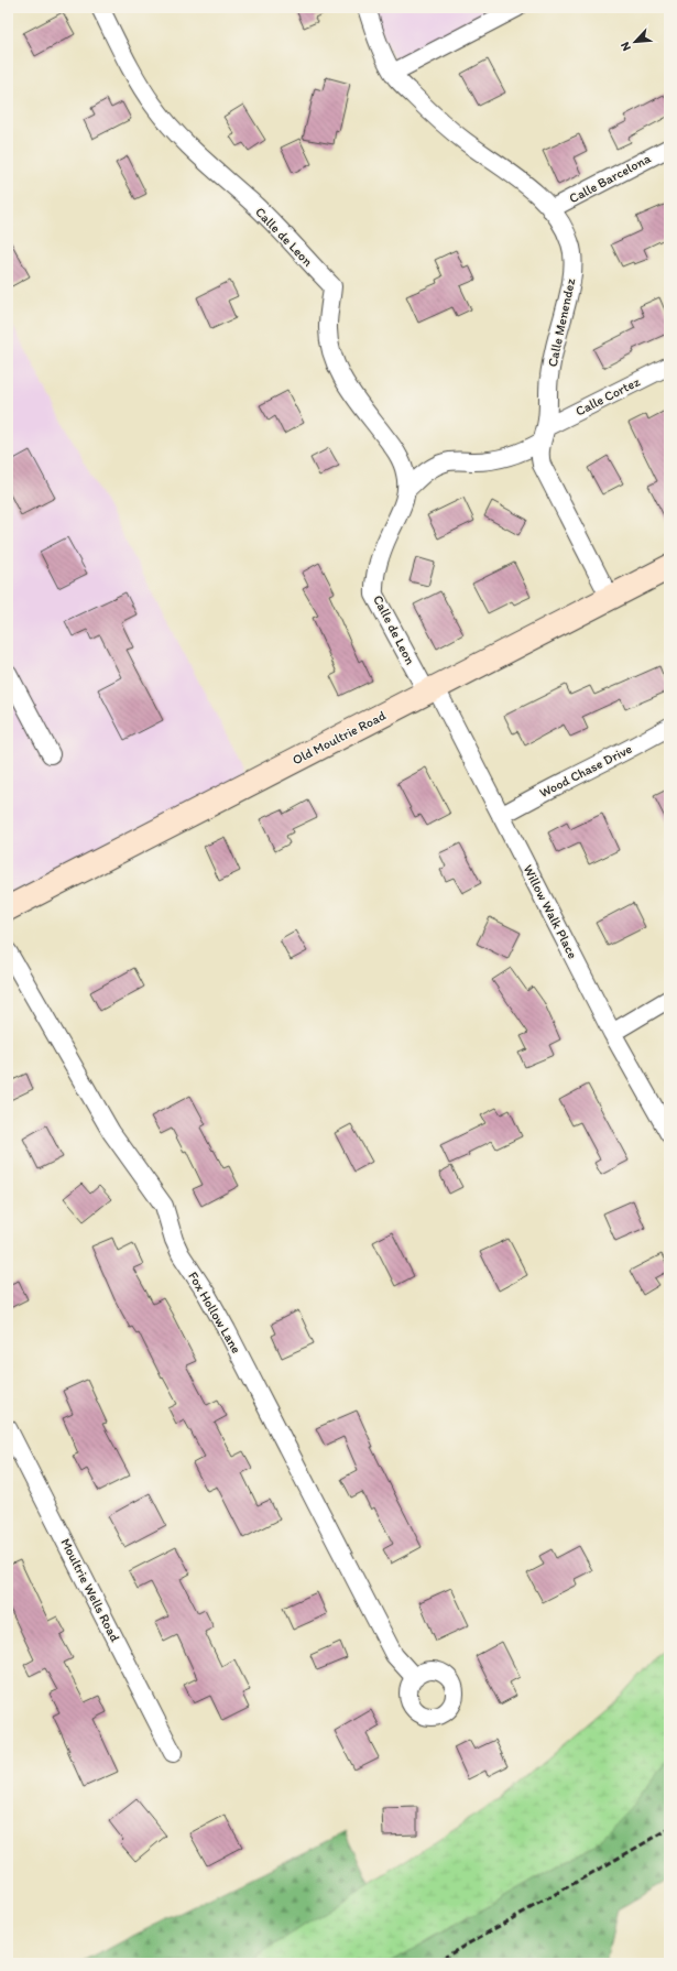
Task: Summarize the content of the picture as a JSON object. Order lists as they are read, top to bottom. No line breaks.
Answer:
{"streets":{"main road":["Old Moultrie Road"],"street":["Calle Barcelona","Calle de Leon","Calle Menendez","Calle Cortez","Wood Chase Drive","Willow Walk Place","Fox Hollow Lane","Moultrie Wells Road"]},"crossings":[["Calle Barcelona","Calle Menendez"],["Calle de Leon","Old Moultrie Road"],["Calle de Leon","Willow Walk Place"],["Calle Menendez","Calle Cortez"],["Calle Menendez","Old Moultrie Road"],["Old Moultrie Road","Willow Walk Place"],["Wood Chase Drive","Willow Walk Place"]],"north":"bottom left"}
